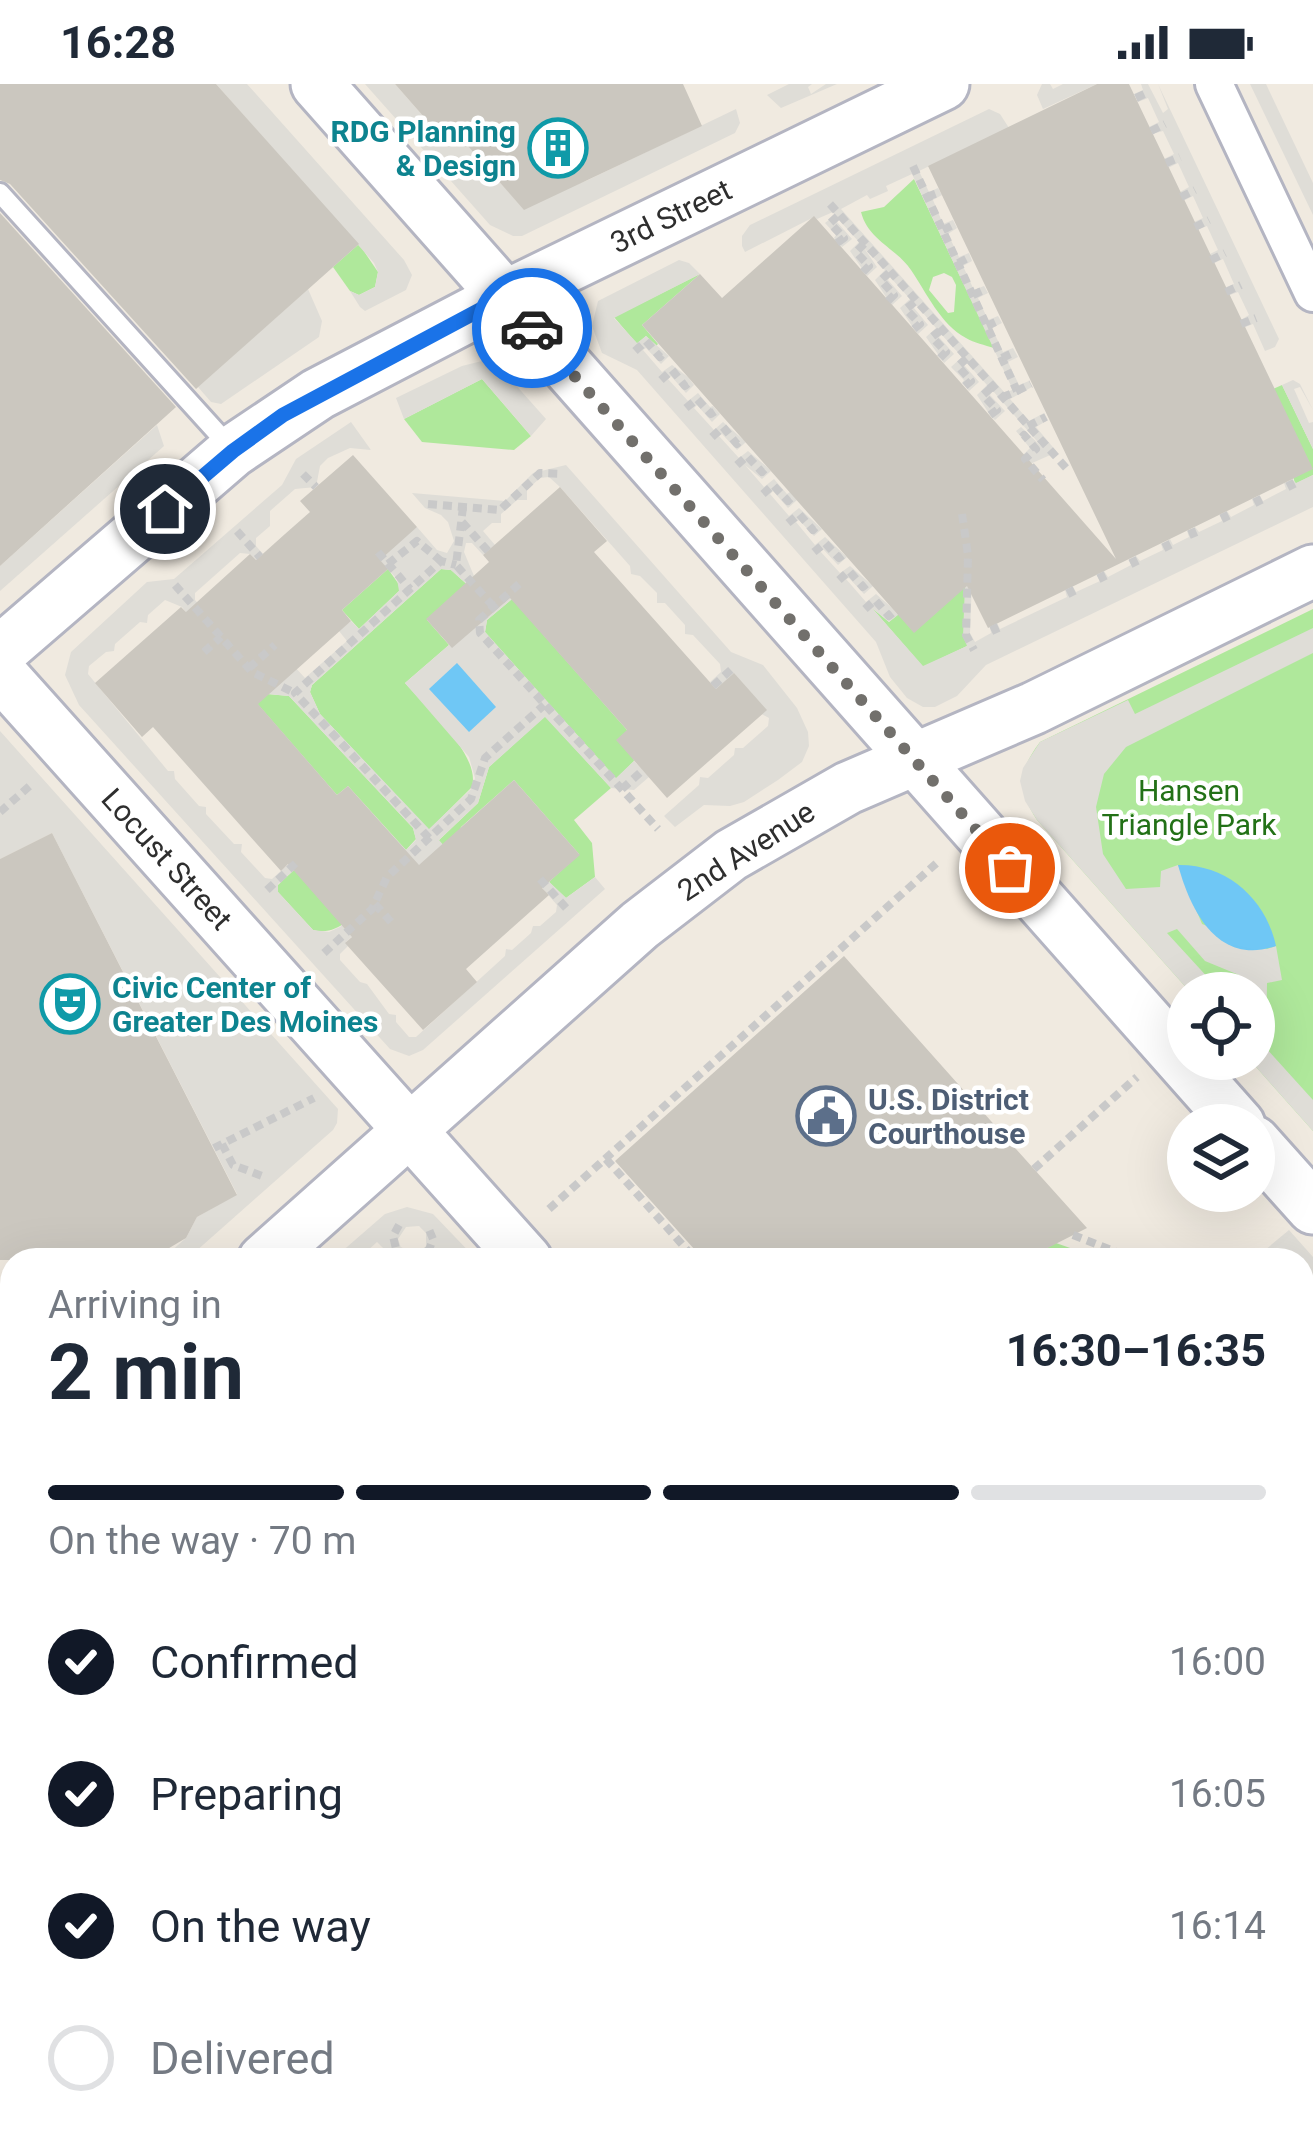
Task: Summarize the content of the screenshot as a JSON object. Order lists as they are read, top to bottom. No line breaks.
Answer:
{"streets":{"main road":["3rd Street","2nd Avenue","Locust Street"]},"crossings":[["2nd Avenue","Locust Street"]],"parks":["Hansen Triangle Park"],"places":{"building":["RDG Planning & Design"],"theatre":["Civic Center of Greater Des Moines"],"public building":["U.S. District Courthouse"]},"page":{"status":"16:28","heading":["2 min","Arriving in","16:30–16:35"],"bar":"On the way · 70 m","list":[["Confirmed","16:00"],["Preparing","16:05"],["On the way","16:14"],"Delivered"]}}
